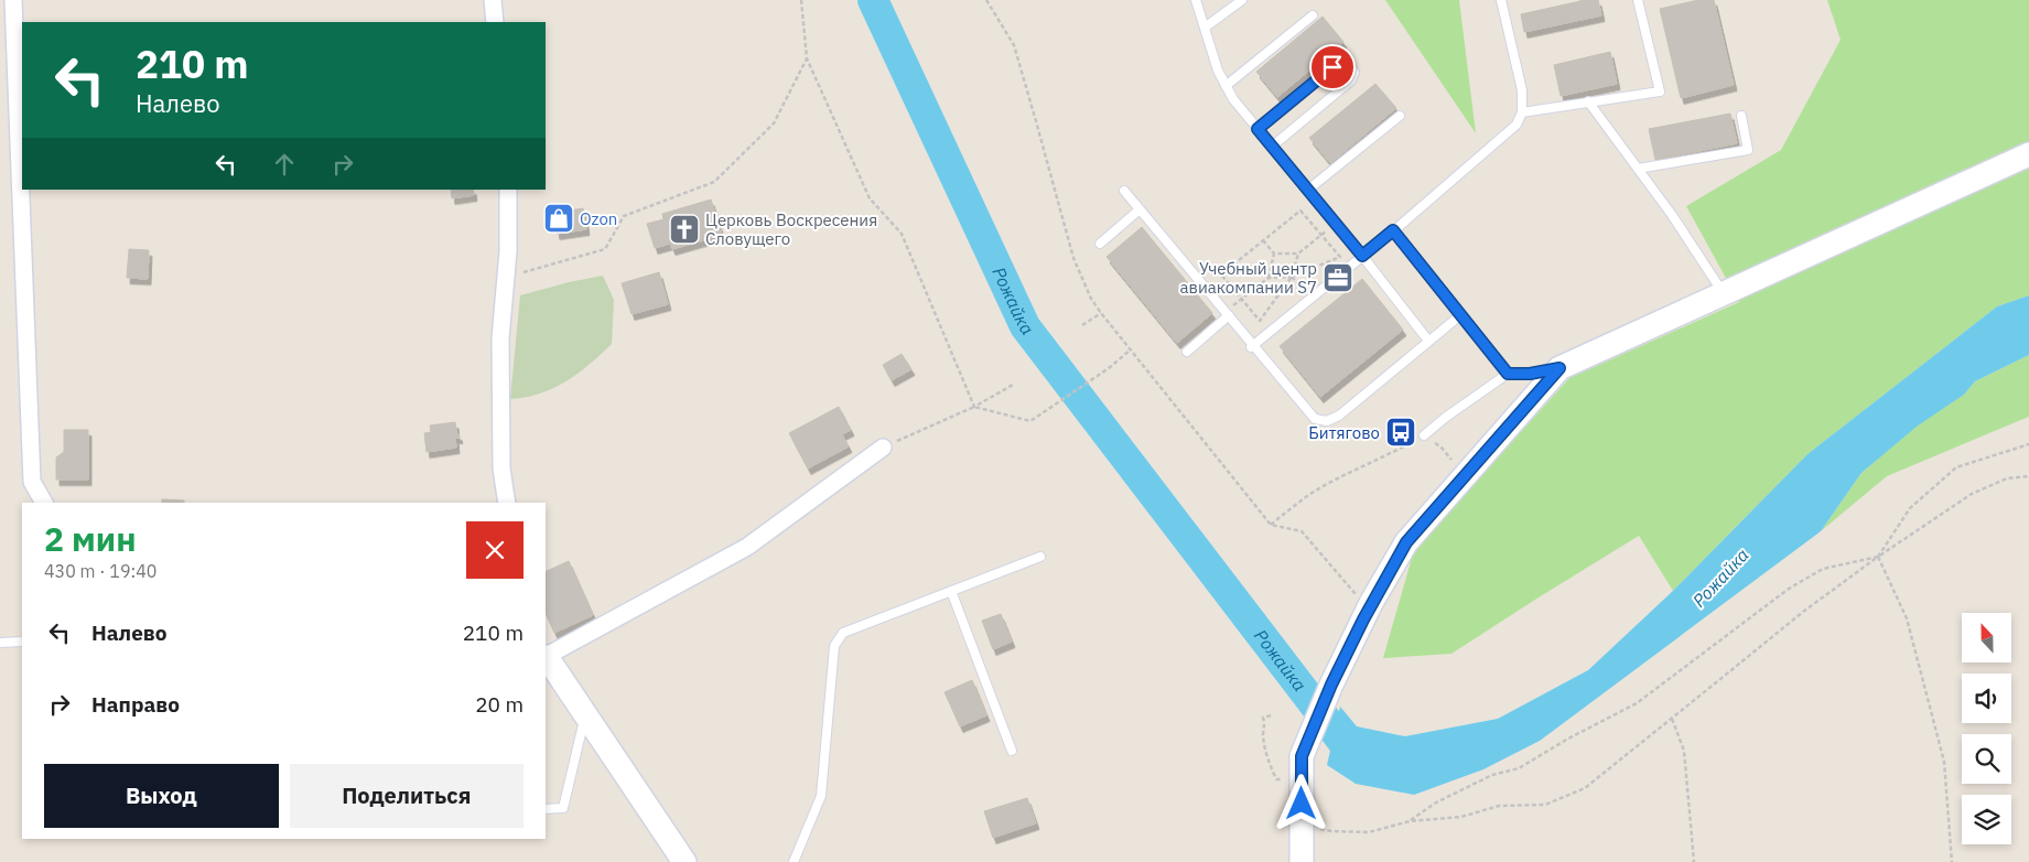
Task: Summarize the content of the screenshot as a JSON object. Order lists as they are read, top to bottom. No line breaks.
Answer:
{"water":["Рожайка"],"places":{"shop":["Ozon"],"church":["Церковь Воскресения Словущего"],"office":["Учебный центр авиакомпании S7"],"bus stop":["Битягово"]},"north":"top","page":{"turn":["210 m","Налево"],"heading":["2 мин","430 m · 19:40"],"list":[{"name":"Налево","value":"210 m"},{"name":"Направо","value":"20 m"}],"buttons":["Выход","Поделиться"]}}
